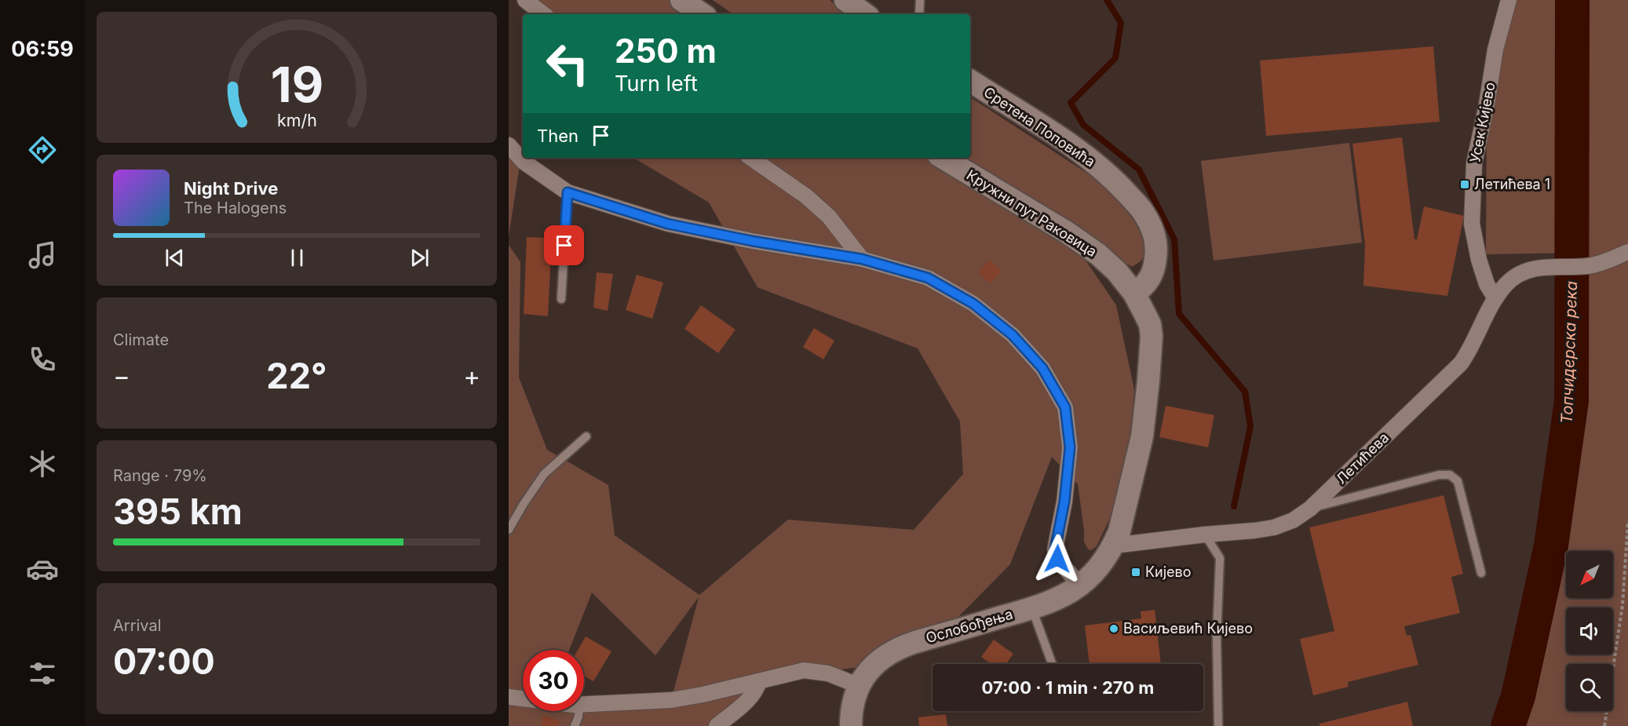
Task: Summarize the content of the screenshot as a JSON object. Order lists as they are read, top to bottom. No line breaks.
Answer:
{"streets":{"main road":["Сретена Поповића","Кружни пут Раковица","Ослобођења"],"street":["Усек Кијево","Летићева"]},"crossings":[["Усек Кијево","Летићева"],["Сретена Поповића","Кружни пут Раковица"],["Кружни пут Раковица","Летићева"],["Кружни пут Раковица","Ослобођења"],["Летићева","Ослобођења"]],"water":["Топчидерска река"],"places":{"transit":["Летићева 1","Кијево"],"other":["Васиљевић Кијево"]},"north":"bottom left","page":{"tabs":"06:59","turn":["250 m","Turn left"],"then":"Then","song":["Night Drive","The Halogens"],"tile":["Climate",["Range · 79%","395 km"],["Arrival","07:00"]],"heat":["−","22°","+"],"limit":"30","trip":"07:00 · 1 min · 270 m","gauge":["19","km/h"]}}
